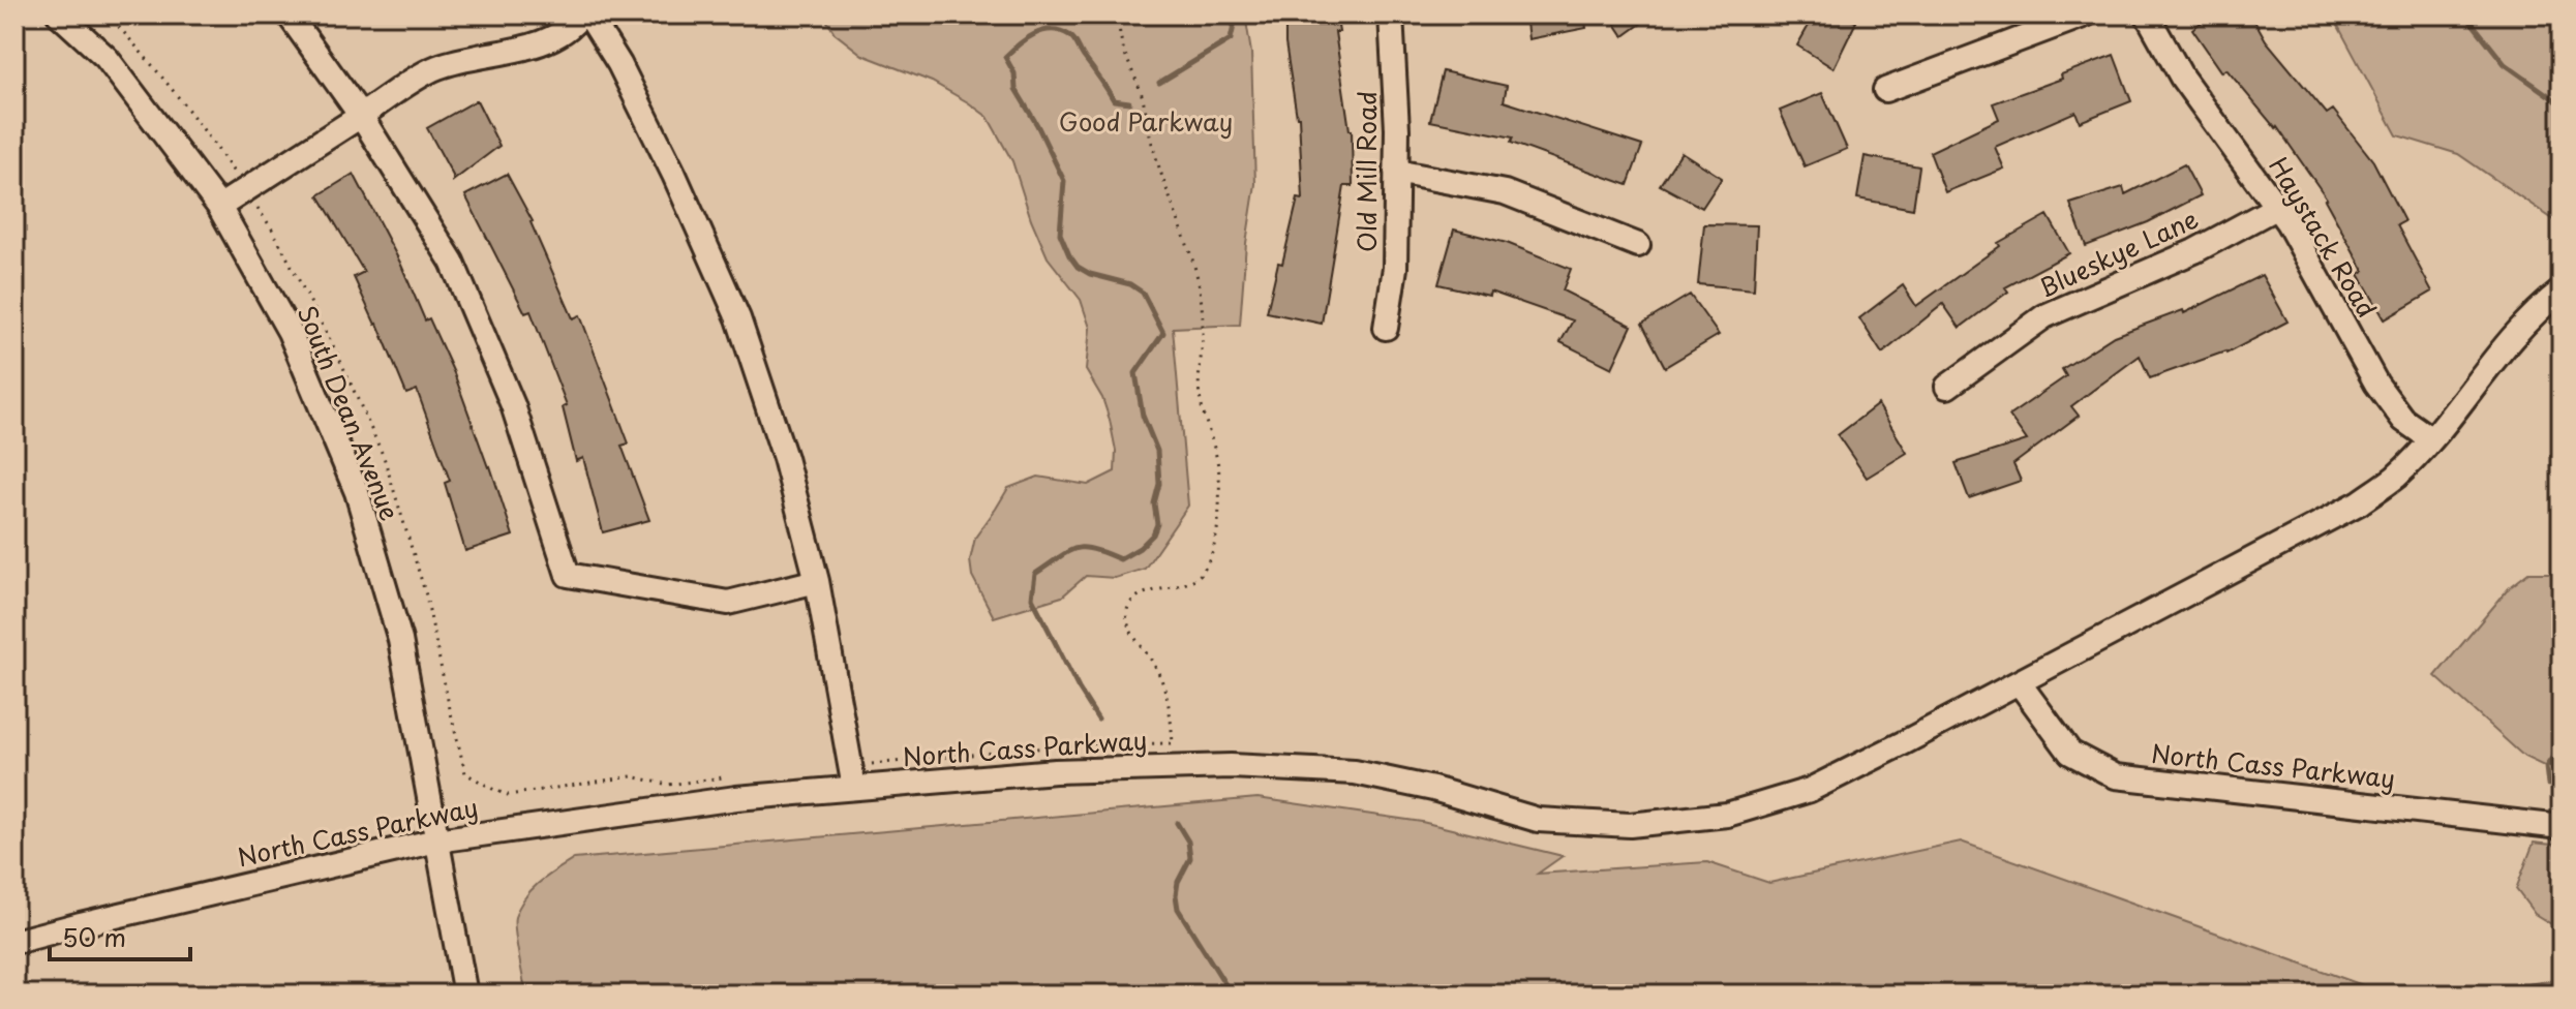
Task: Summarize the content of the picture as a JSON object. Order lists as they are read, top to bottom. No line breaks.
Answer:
{"streets":{"street":["Old Mill Road","Haystack Road","Blueskye Lane","South Dean Avenue","North Cass Parkway"]},"crossings":[["Haystack Road","Blueskye Lane"],["Haystack Road","North Cass Parkway"],["South Dean Avenue","North Cass Parkway"]],"parks":["Good Parkway"],"scale_bar":"50 m"}
